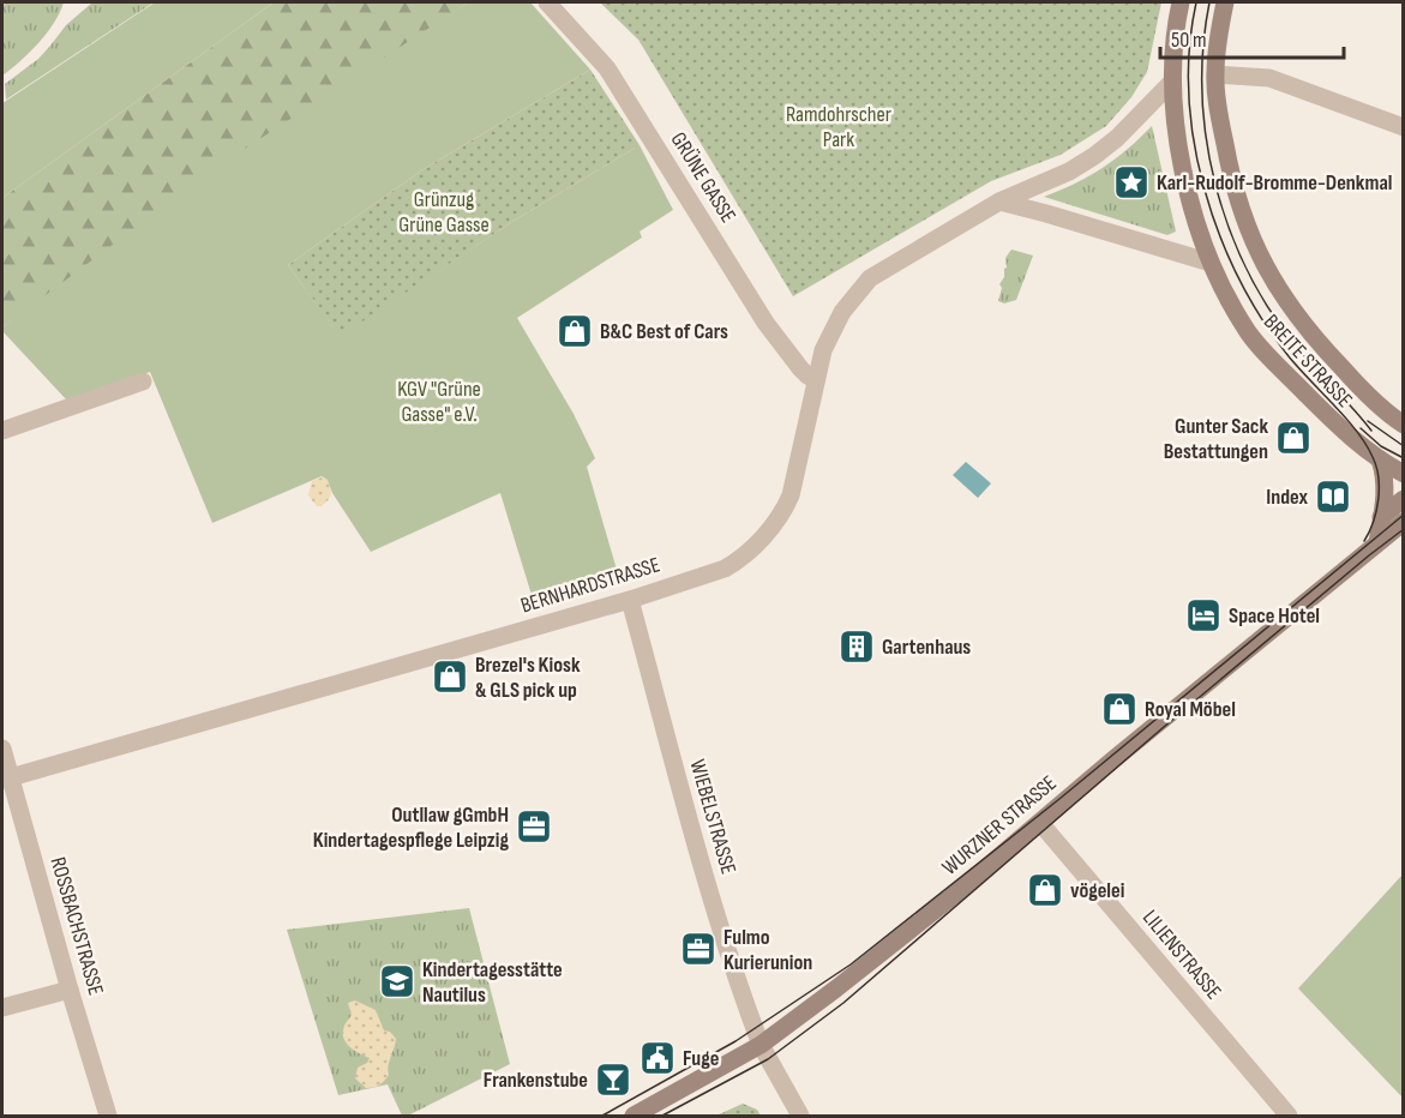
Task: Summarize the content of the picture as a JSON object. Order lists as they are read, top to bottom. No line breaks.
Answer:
{"streets":{"main road":["BREITE STRASSE","WURZNER STRASSE"],"street":["GRÜNE GASSE","BERNHARDSTRASSE","WIEBELSTRASSE","ROSSBACHSTRASSE","LILIENSTRASSE"]},"crossings":[["GRÜNE GASSE","BERNHARDSTRASSE"],["BREITE STRASSE","BERNHARDSTRASSE"],["BERNHARDSTRASSE","WIEBELSTRASSE"],["BERNHARDSTRASSE","ROSSBACHSTRASSE"],["WIEBELSTRASSE","WURZNER STRASSE"],["WURZNER STRASSE","LILIENSTRASSE"]],"parks":["Ramdohrscher Park","Grünzug Grüne Gasse","KGV \"Grüne Gasse\" e.V."],"places":{"place":["Karl-Rudolf-Bromme-Denkmal"],"shop":["B&C Best of Cars","Gunter Sack Bestattungen","Brezel's Kiosk & GLS pick up","Royal Möbel","vögelei"],"library":["Index"],"hotel":["Space Hotel"],"building":["Gartenhaus"],"office":["Outllaw gGmbH Kindertagespflege Leipzig","Fulmo Kurierunion"],"school or university":["Kindertagesstätte Nautilus"],"public building":["Fuge"],"bar":["Frankenstube"]},"scale_bar":"50 m"}
